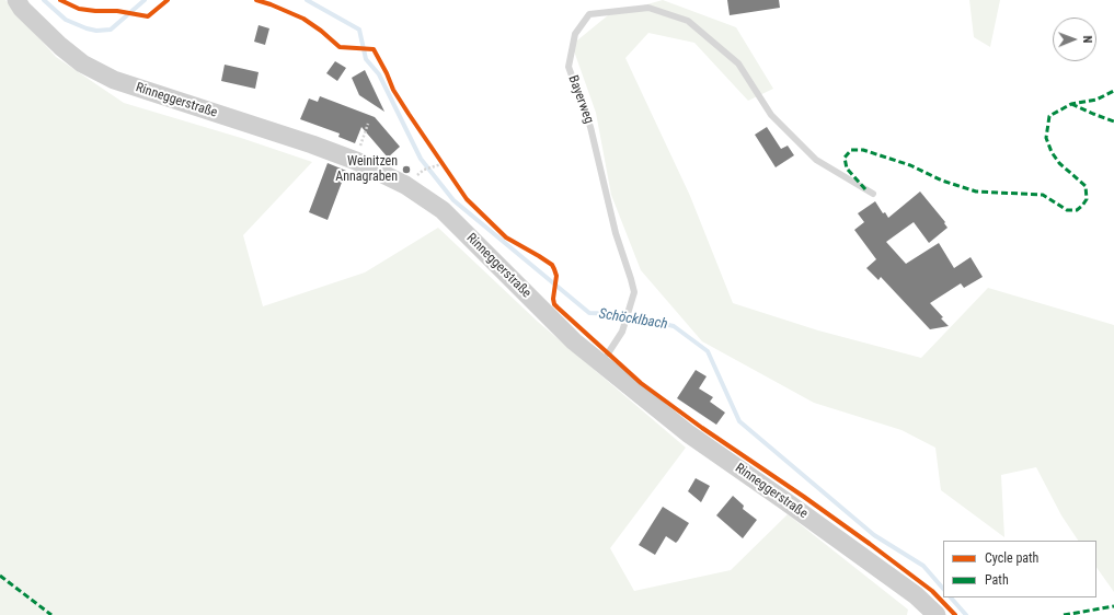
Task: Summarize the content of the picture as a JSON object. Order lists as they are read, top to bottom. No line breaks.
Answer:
{"streets":{"main road":["Rinneggerstraße"],"lane":["Bayerweg"]},"water":["Schöcklbach"],"places":["Weinitzen Annagraben"],"legend":["Cycle path","Path"],"north":"right"}
